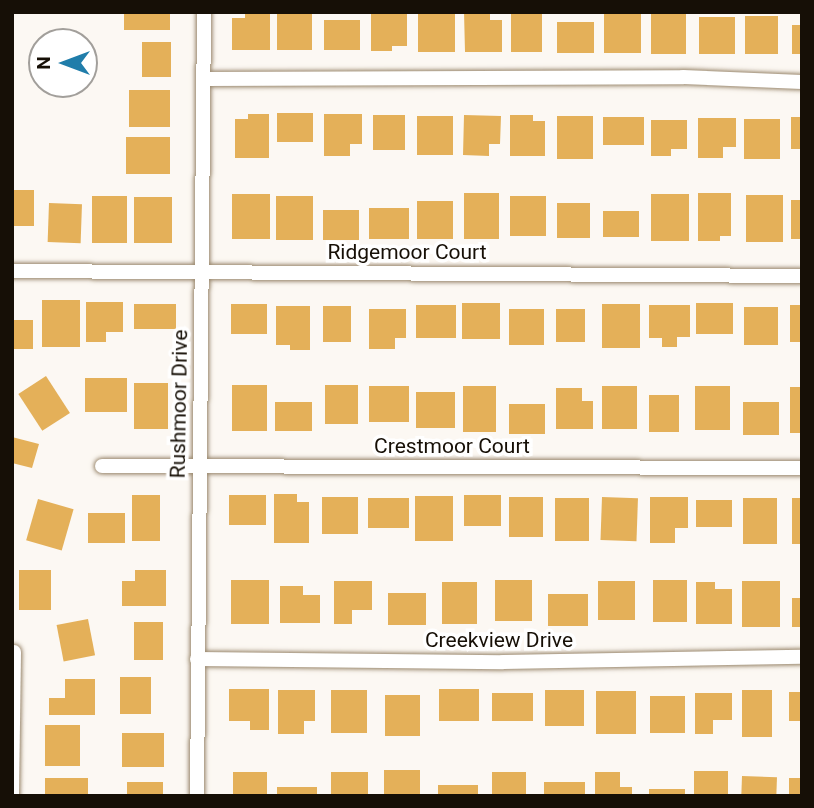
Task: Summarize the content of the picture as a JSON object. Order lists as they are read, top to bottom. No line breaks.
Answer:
{"streets":{"street":["Ridgemoor Court","Rushmoor Drive","Crestmoor Court","Creekview Drive"]},"crossings":[["Ridgemoor Court","Rushmoor Drive"],["Rushmoor Drive","Crestmoor Court"],["Rushmoor Drive","Creekview Drive"]],"north":"left"}
